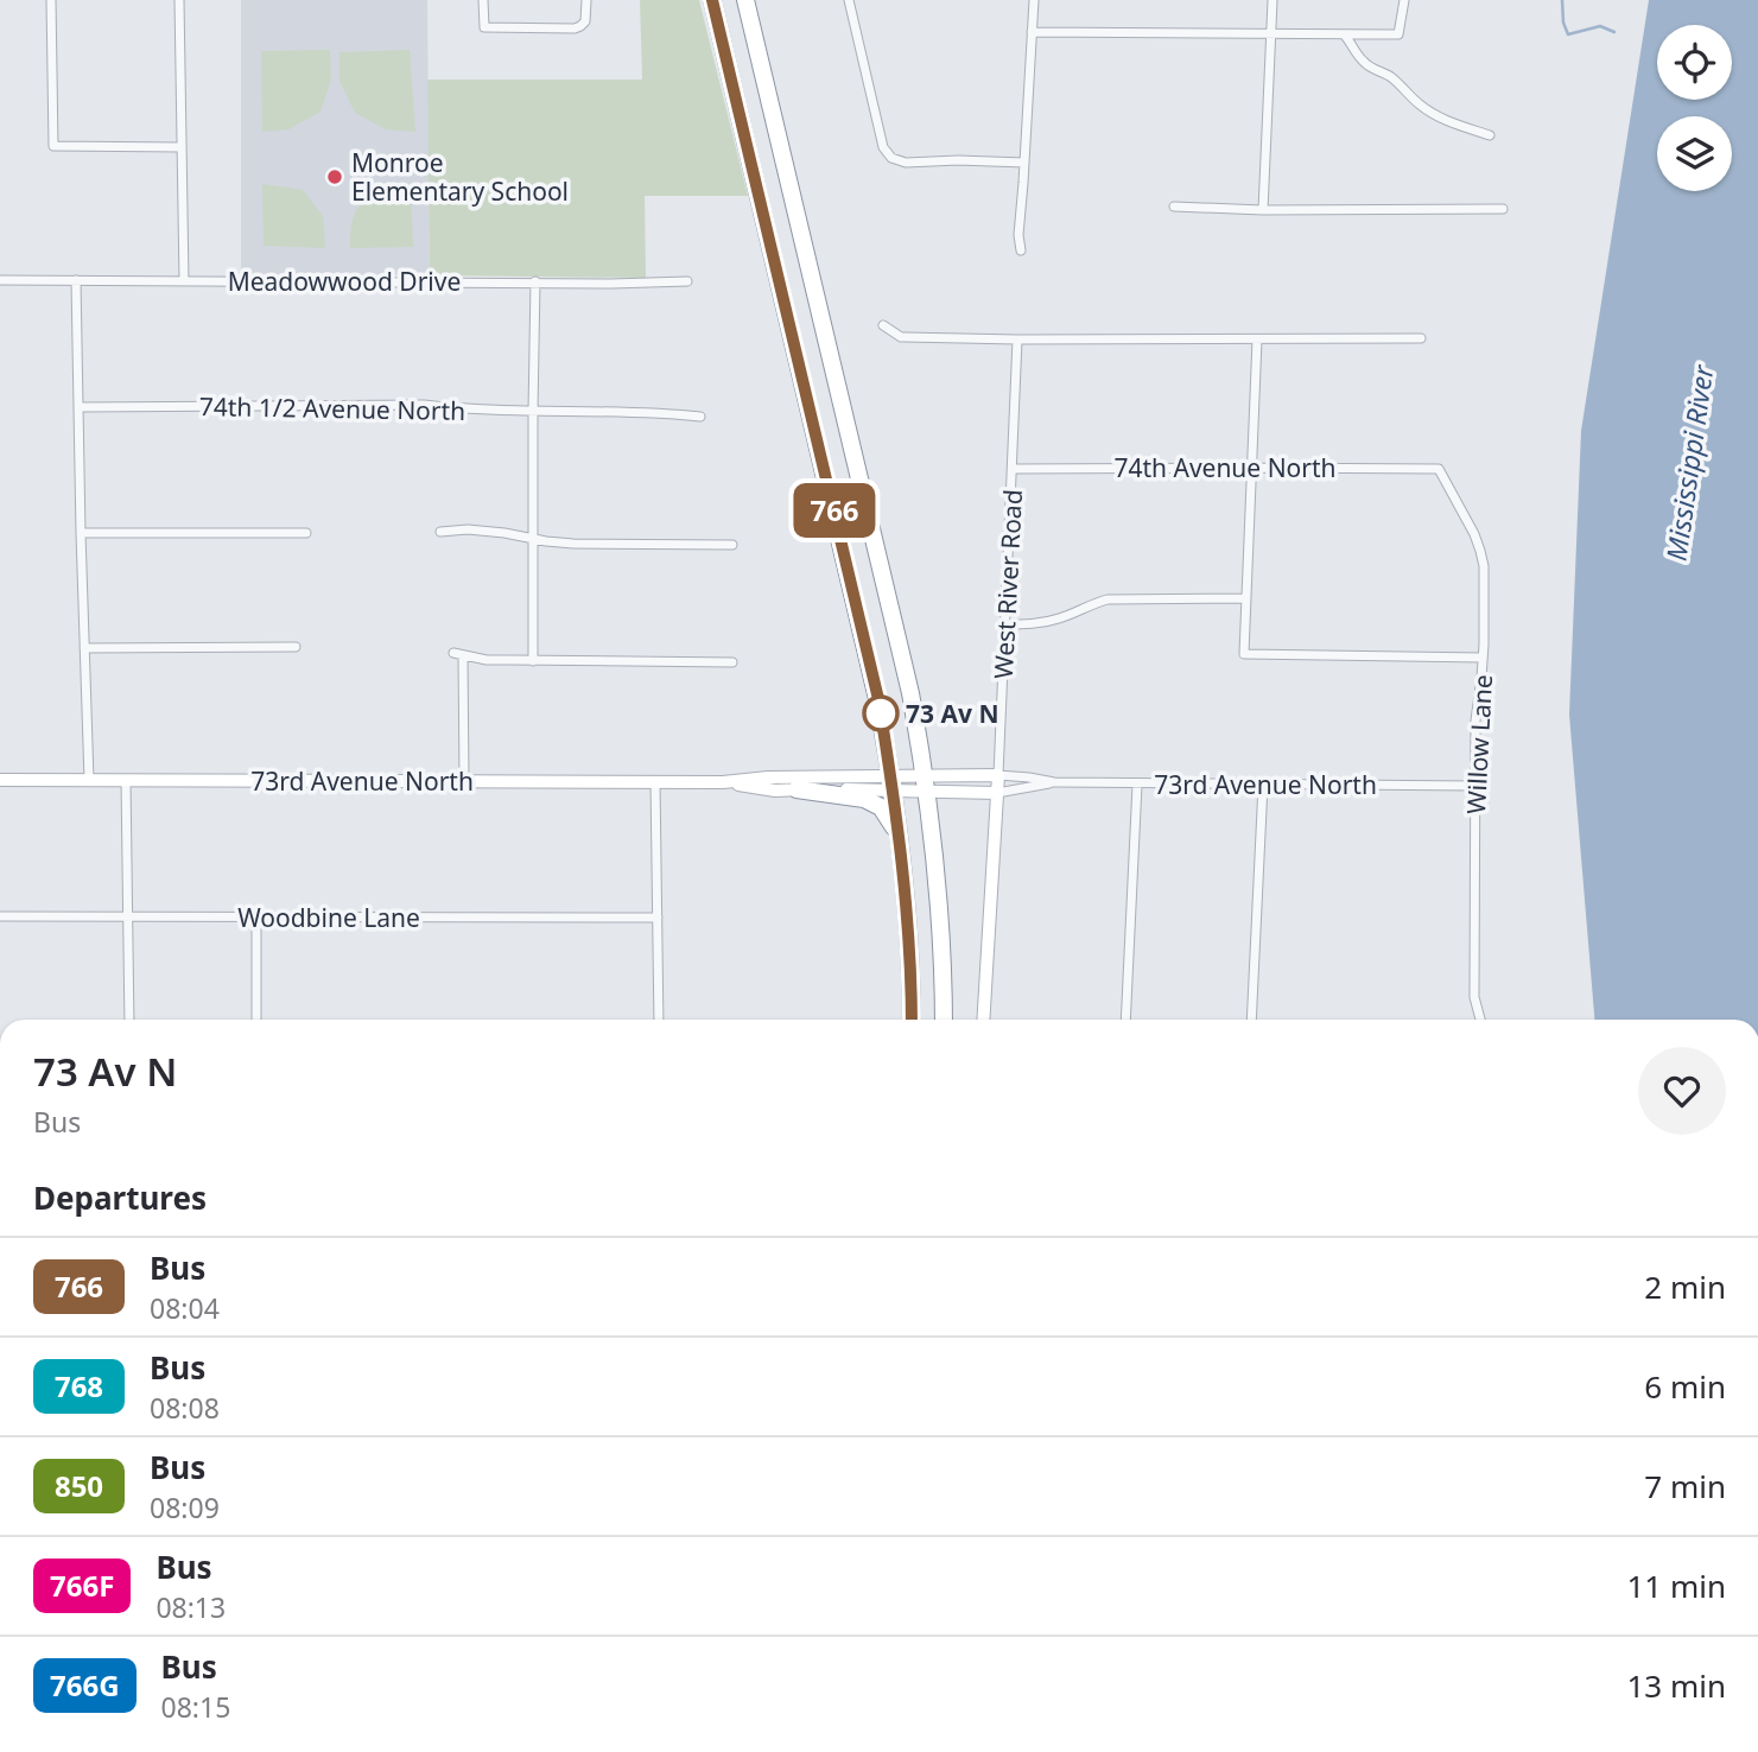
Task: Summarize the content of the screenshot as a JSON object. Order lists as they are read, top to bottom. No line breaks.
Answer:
{"streets":{"street":["Meadowwood Drive","74th 1/2 Avenue North","74th Avenue North","West River Road","Willow Lane","73rd Avenue North","Woodbine Lane"]},"crossings":[["74th Avenue North","West River Road"],["74th Avenue North","Willow Lane"],["West River Road","73rd Avenue North"],["Willow Lane","73rd Avenue North"]],"water":["Mississippi River"],"places":["Monroe Elementary School","73 Av N"],"lines":["bus line 766"],"page":{"on_map":"766","heading":[["73 Av N","Bus"],"Departures"],"list":[{"mark":"766","name":"Bus","note":"08:04","value":"2 min"},{"mark":"768","name":"Bus","note":"08:08","value":"6 min"},{"mark":"850","name":"Bus","note":"08:09","value":"7 min"},{"mark":"766F","name":"Bus","note":"08:13","value":"11 min"},{"mark":"766G","name":"Bus","note":"08:15","value":"13 min"}]}}
